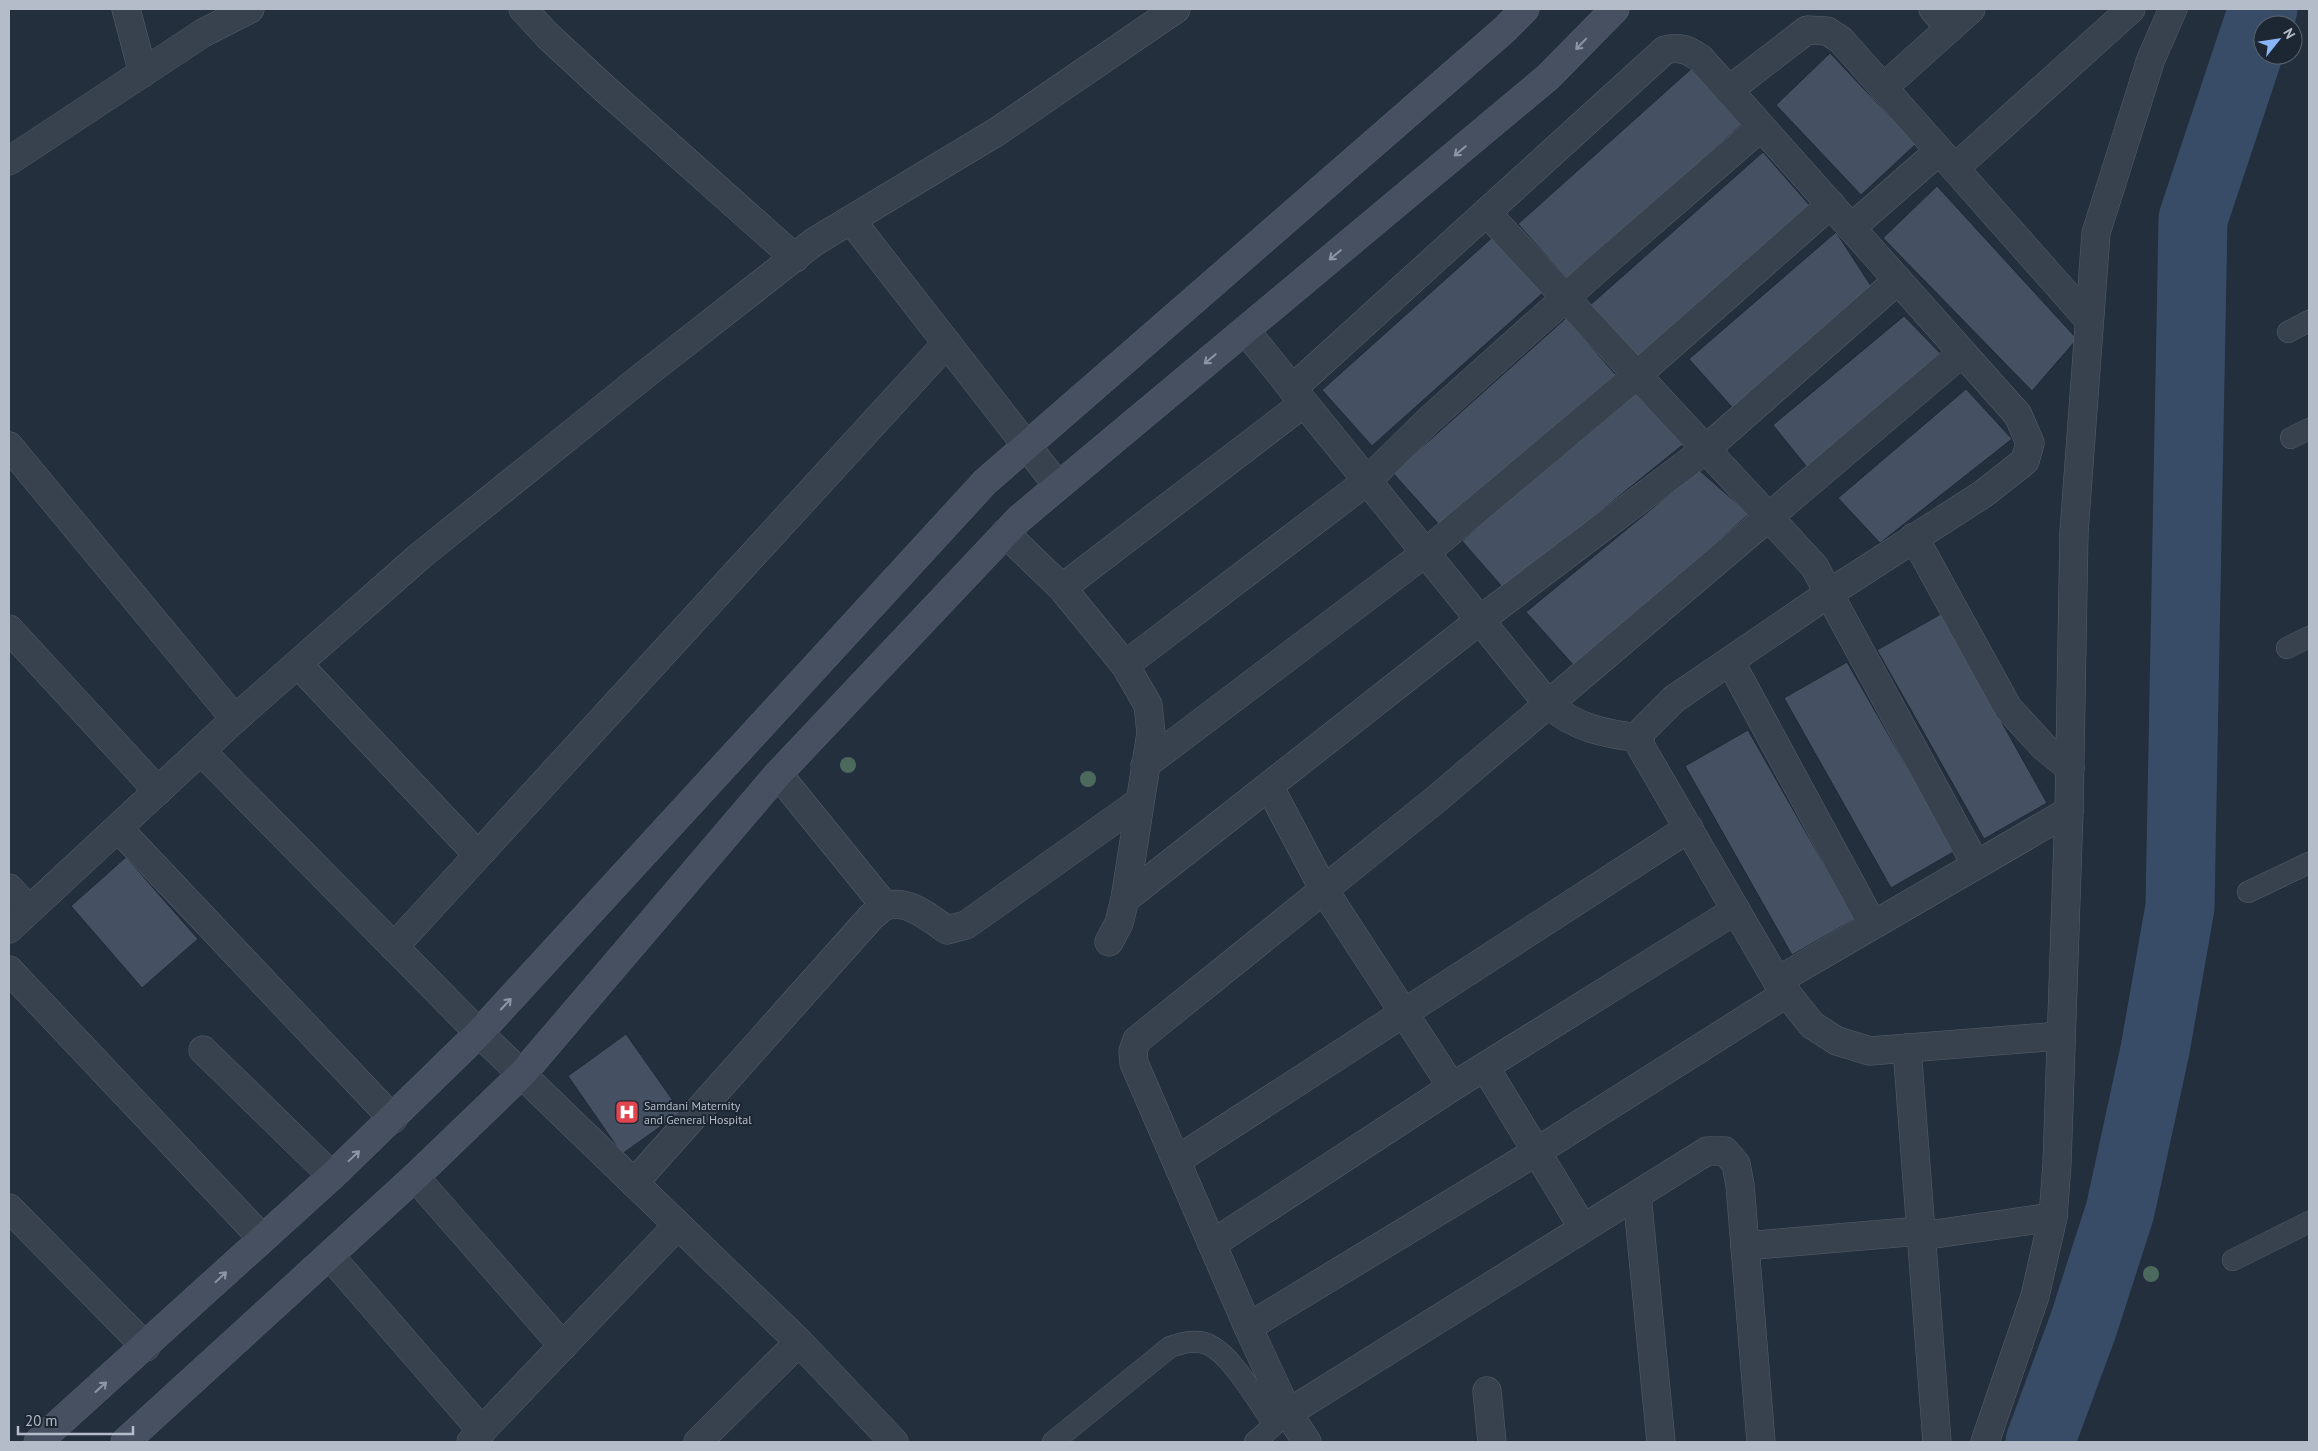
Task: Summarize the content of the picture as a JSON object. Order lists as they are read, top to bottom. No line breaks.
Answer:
{"places":{"hospital":["Samdani Maternity and General Hospital"]},"scale_bar":"20 m","north":"top right"}
